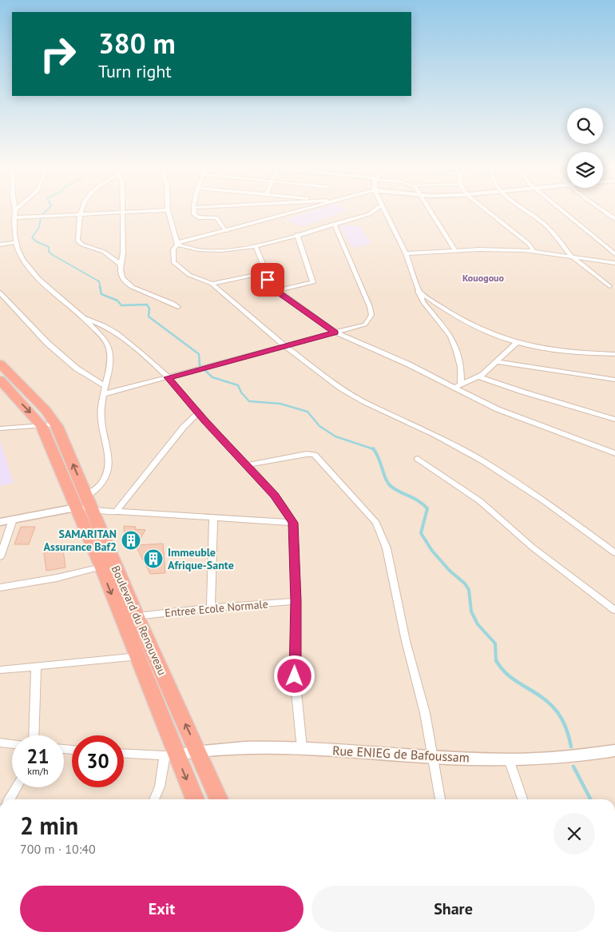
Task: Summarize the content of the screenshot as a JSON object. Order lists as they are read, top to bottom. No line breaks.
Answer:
{"streets":{"highway":["Boulevard du Renouveau"],"street":["Entree Ecole Normale","Rue ENIEG de Bafoussam"]},"crossings":[["Entree Ecole Normale","Boulevard du Renouveau"],["Boulevard du Renouveau","Rue ENIEG de Bafoussam"]],"districts":["Kouogouo"],"places":{"building":["SAMARITAN Assurance Baf2","Immeuble Afrique-Sante"]},"page":{"turn":["380 m","Turn right"],"speed":"21 km/h","limit":"30","heading":["2 min","700 m · 10:40"],"buttons":["Exit","Share"]}}
